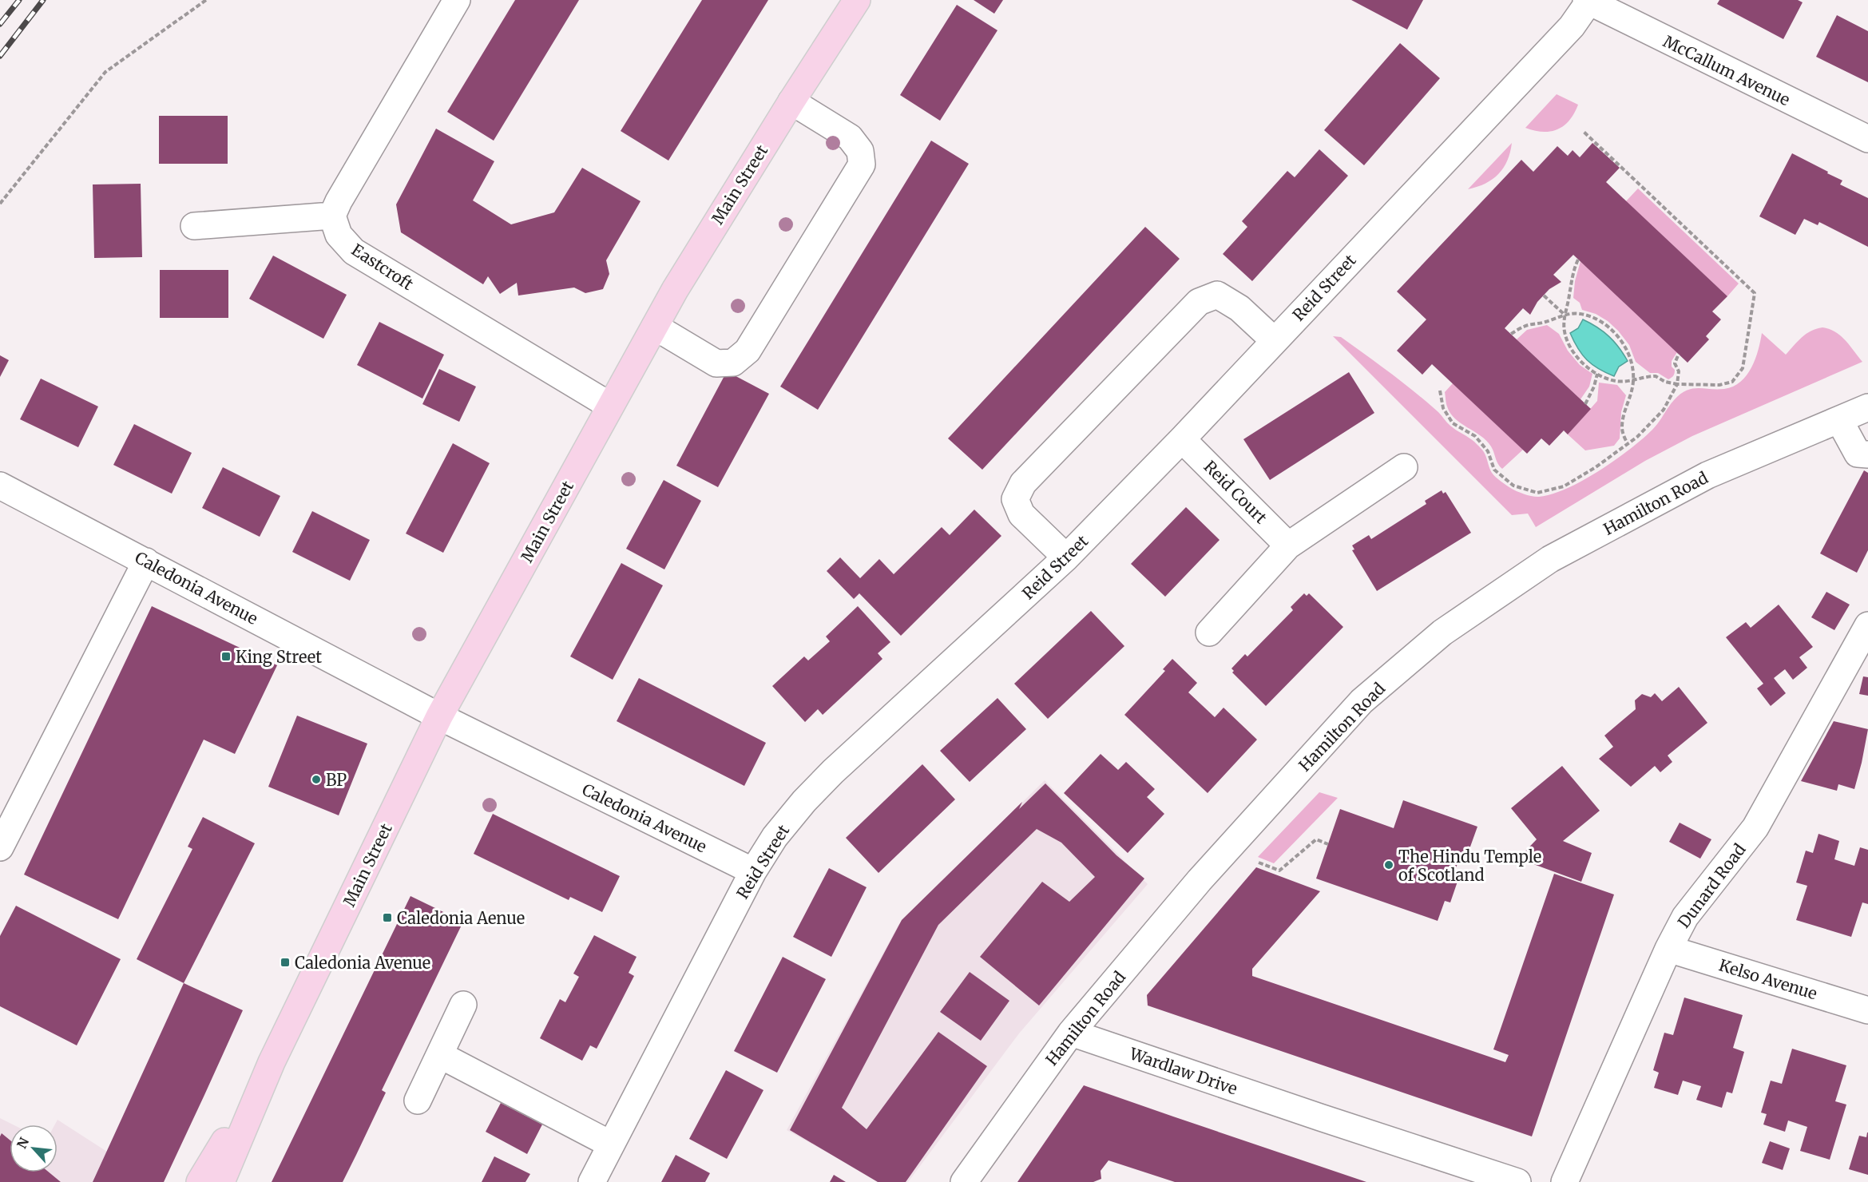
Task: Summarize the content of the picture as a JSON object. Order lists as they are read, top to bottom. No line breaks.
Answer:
{"streets":{"main road":["Main Street"],"street":["McCallum Avenue","Eastcroft","Reid Street","Reid Court","Hamilton Road","Caledonia Avenue","Dunard Road","Kelso Avenue","Wardlaw Drive"]},"crossings":[["McCallum Avenue","Reid Street"],["Main Street","Eastcroft"],["Main Street","Caledonia Avenue"],["Reid Street","Reid Court"],["Reid Street","Caledonia Avenue"],["Hamilton Road","Wardlaw Drive"],["Dunard Road","Kelso Avenue"]],"places":{"transit":["King Street","Caledonia Aenue","Caledonia Avenue"],"other":["BP","The Hindu Temple of Scotland"]},"north":"top left"}
